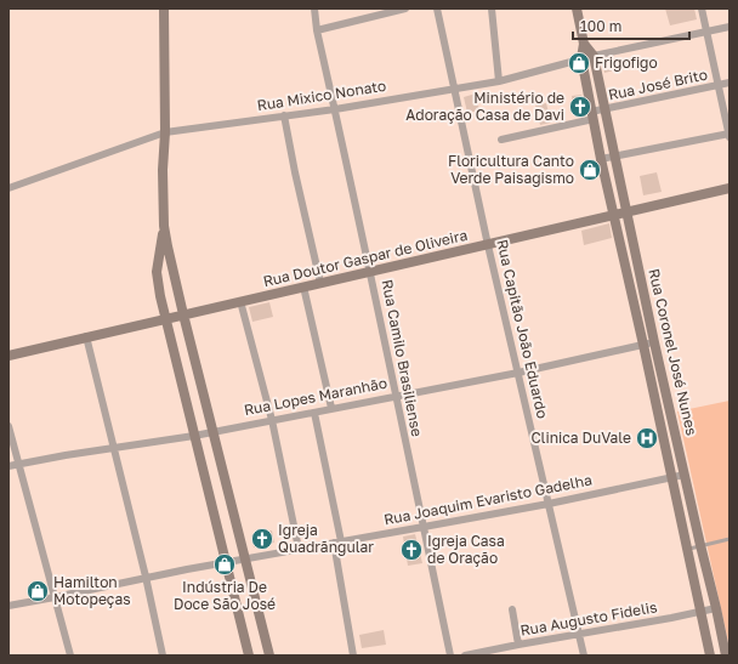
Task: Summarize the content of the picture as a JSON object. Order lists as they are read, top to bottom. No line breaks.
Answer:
{"streets":{"street":["Rua José Brito","Rua Mixico Nonato","Rua Doutor Gaspar de Oliveira","Rua Capitão João Eduardo","Rua Coronel José Nunes","Rua Camilo Brasiliense","Rua Lopes Maranhão","Rua Joaquim Evaristo Gadelha","Rua Augusto Fidelis"]},"crossings":[["Rua José Brito","Rua Coronel José Nunes"],["Rua Mixico Nonato","Rua Capitão João Eduardo"],["Rua Mixico Nonato","Rua Coronel José Nunes"],["Rua Mixico Nonato","Rua Camilo Brasiliense"],["Rua Doutor Gaspar de Oliveira","Rua Capitão João Eduardo"],["Rua Doutor Gaspar de Oliveira","Rua Coronel José Nunes"],["Rua Doutor Gaspar de Oliveira","Rua Camilo Brasiliense"],["Rua Capitão João Eduardo","Rua Lopes Maranhão"],["Rua Capitão João Eduardo","Rua Joaquim Evaristo Gadelha"],["Rua Capitão João Eduardo","Rua Augusto Fidelis"],["Rua Coronel José Nunes","Rua Lopes Maranhão"],["Rua Coronel José Nunes","Rua Joaquim Evaristo Gadelha"],["Rua Coronel José Nunes","Rua Augusto Fidelis"],["Rua Camilo Brasiliense","Rua Lopes Maranhão"],["Rua Camilo Brasiliense","Rua Joaquim Evaristo Gadelha"]],"places":{"shop":["Frigofigo","Floricultura Canto Verde Paisagismo","Indústria De Doce São José","Hamilton Motopeças"],"church":["Ministério de Adoração Casa de Davi","Igreja Quadrãngular","Igreja Casa de Oração"],"hospital":["Clinica DuVale"]},"scale_bar":"100 m"}
